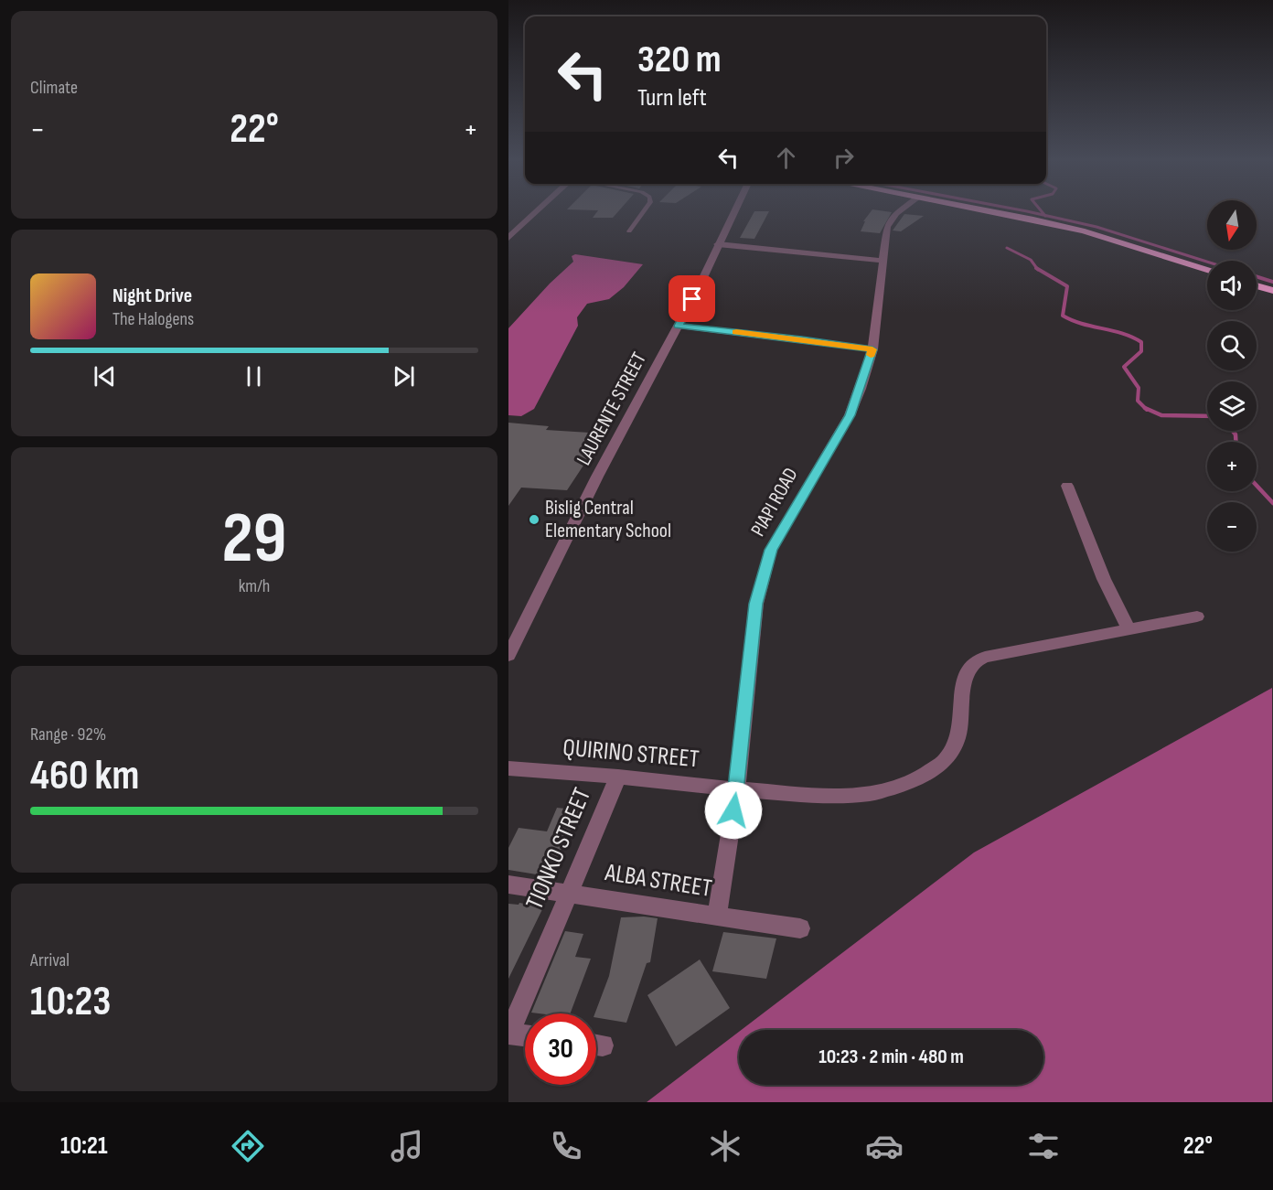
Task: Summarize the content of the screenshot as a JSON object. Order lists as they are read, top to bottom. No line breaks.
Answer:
{"streets":{"street":["LAURENTE STREET","PIAPI ROAD","QUIRINO STREET","TIONKO STREET","ALBA STREET"]},"crossings":[["PIAPI ROAD","QUIRINO STREET"],["PIAPI ROAD","ALBA STREET"],["QUIRINO STREET","TIONKO STREET"],["TIONKO STREET","ALBA STREET"]],"places":["Bislig Central Elementary School"],"north":"bottom","page":{"tile":["Climate",["29","km/h"],["Range · 92%","460 km"],["Arrival","10:23"]],"turn":["320 m","Turn left"],"heat":["−","22°","+"],"map_buttons":["+","−"],"song":["Night Drive","The Halogens"],"limit":"30","trip":"10:23 · 2 min · 480 m","tabs":["10:21","22°"]}}
